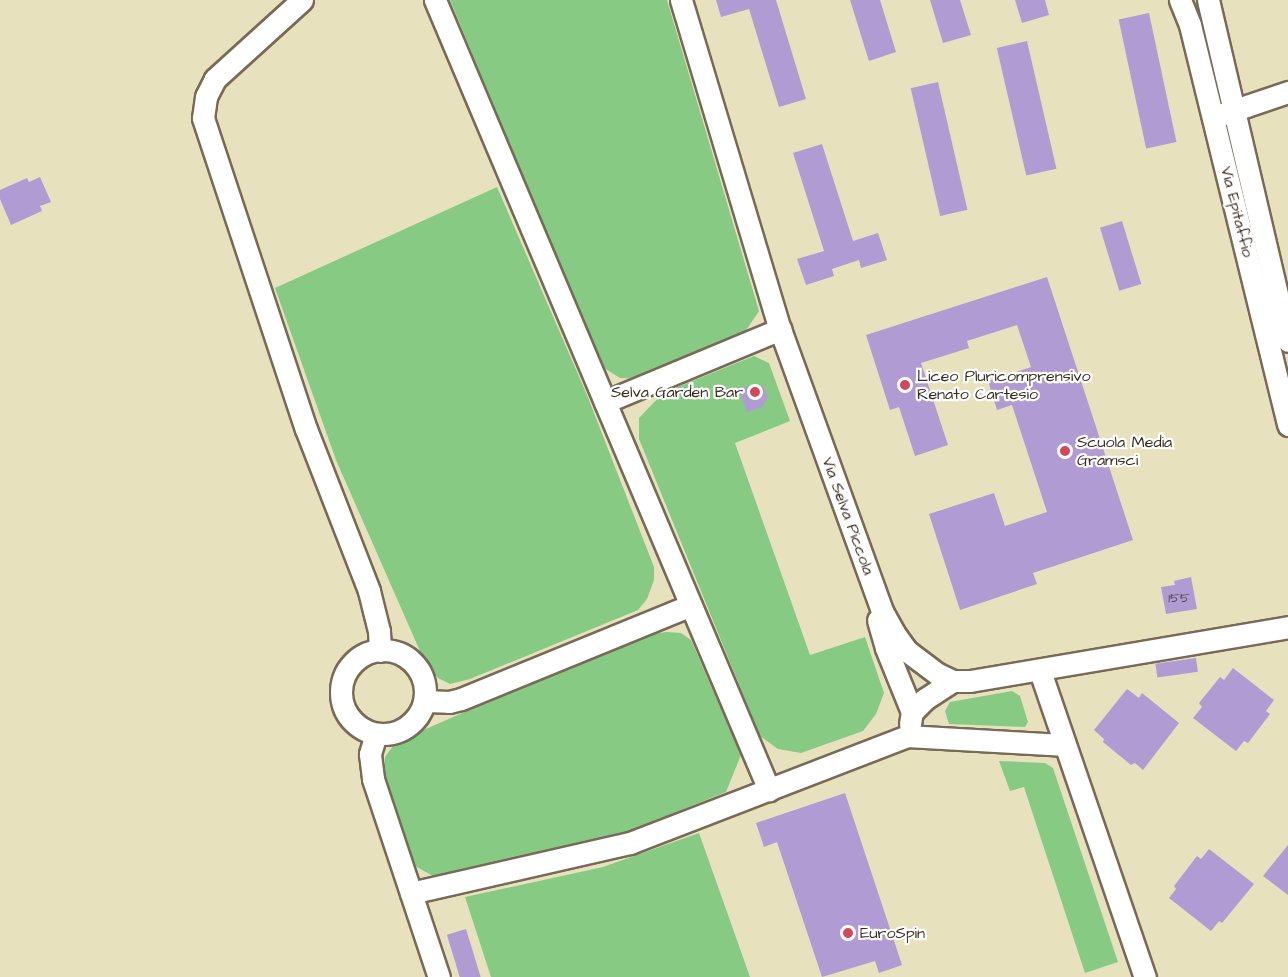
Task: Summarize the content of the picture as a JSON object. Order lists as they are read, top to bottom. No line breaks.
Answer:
{"streets":{"street":["Via Epitaffio","Via Selva Piccola"]},"places":["Liceo Pluricomprensivo Renato Cartesio","Selva Garden Bar","Scuola Media Gramsci","EuroSpin"],"house_numbers":["155"]}
